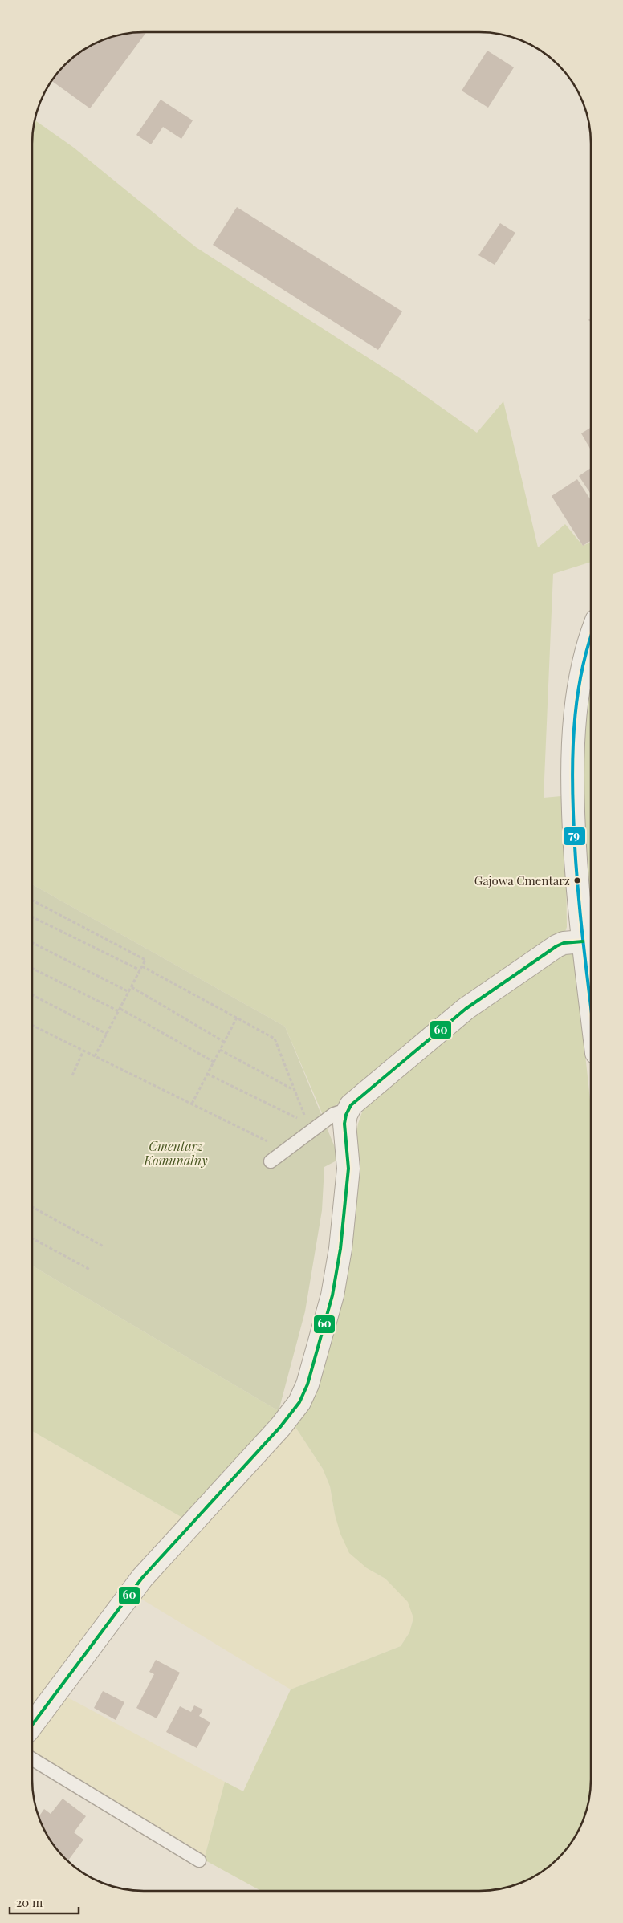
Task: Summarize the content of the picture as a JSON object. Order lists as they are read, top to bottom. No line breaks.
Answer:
{"parks":["Cmentarz Komunalny"],"places":["Gajowa Cmentarz"],"lines":["transit line 79","transit line 60"],"scale_bar":"20 m"}
